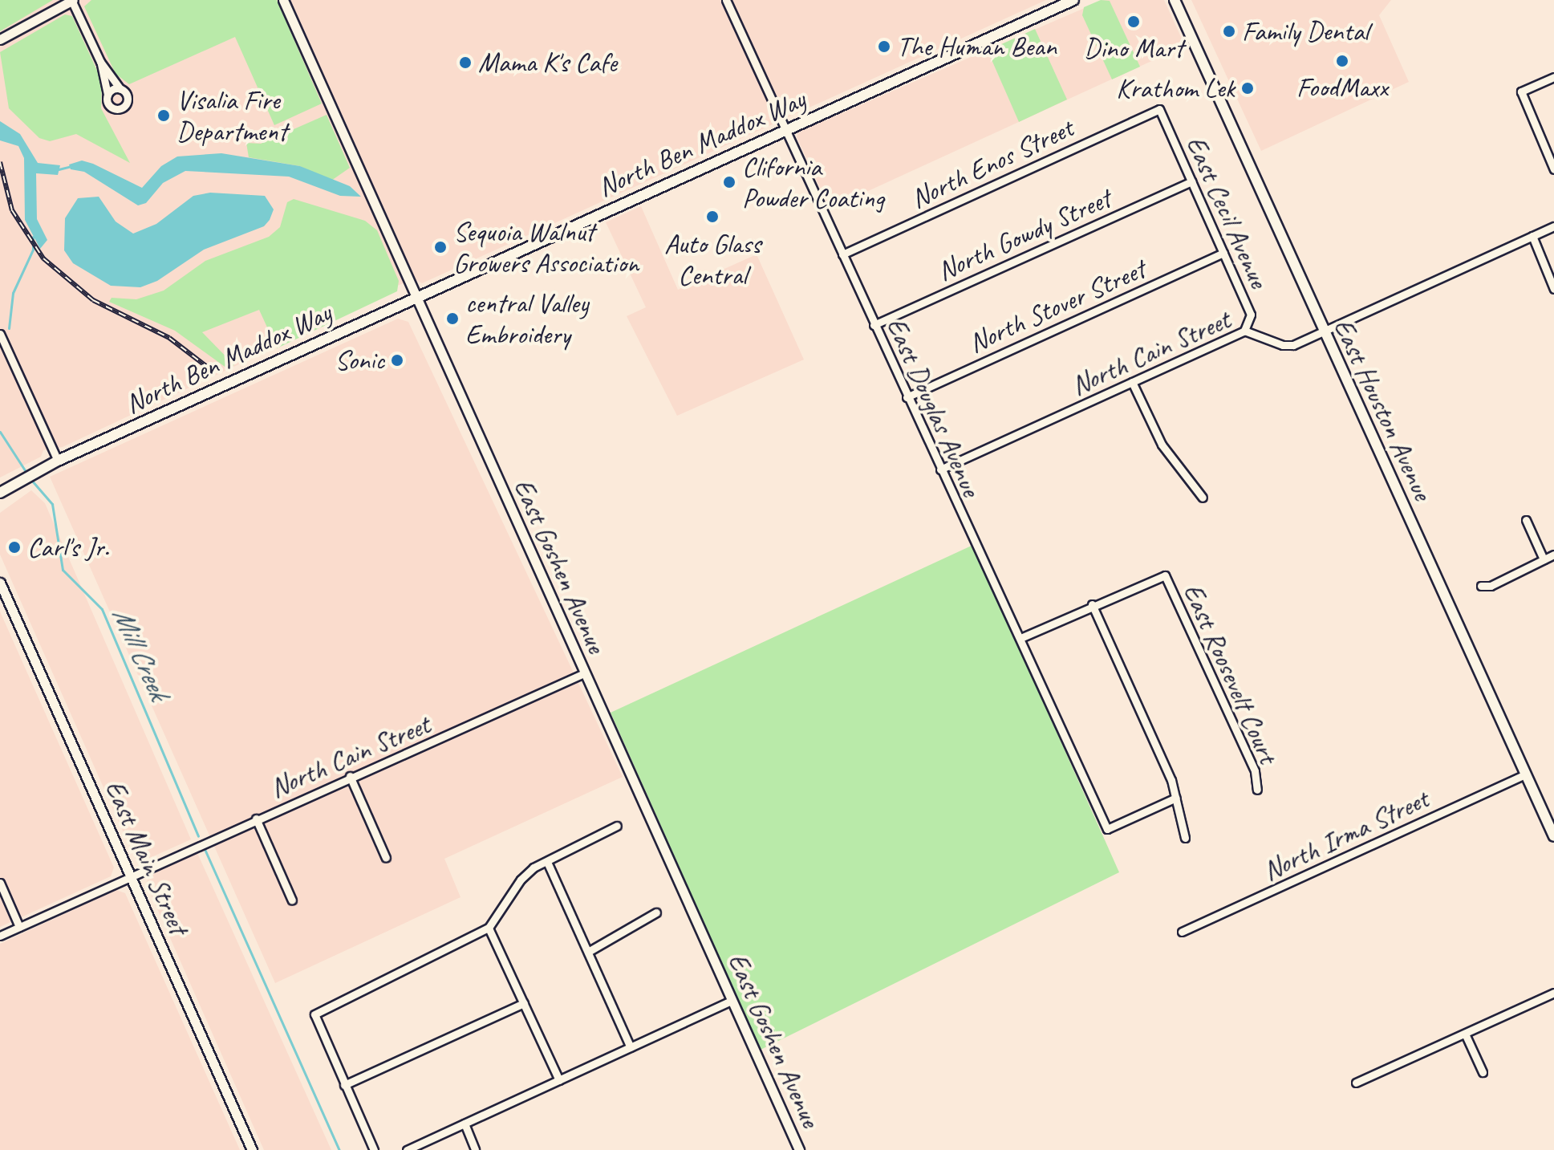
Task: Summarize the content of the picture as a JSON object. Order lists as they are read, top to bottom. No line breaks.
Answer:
{"streets":{"main road":["North Ben Maddox Way","East Houston Avenue"],"street":["North Enos Street","East Cecil Avenue","North Gowdy Street","North Stover Street","North Cain Street","East Douglas Avenue","East Goshen Avenue","East Roosevelt Court","North Irma Street","East Main Street"]},"crossings":[["North Ben Maddox Way","East Douglas Avenue"],["North Ben Maddox Way","East Goshen Avenue"],["North Enos Street","East Cecil Avenue"],["North Enos Street","East Douglas Avenue"],["East Cecil Avenue","North Gowdy Street"],["East Cecil Avenue","North Stover Street"],["East Cecil Avenue","North Cain Street"],["North Gowdy Street","East Douglas Avenue"],["North Stover Street","East Douglas Avenue"],["North Cain Street","East Douglas Avenue"],["North Cain Street","East Houston Avenue"],["North Cain Street","East Goshen Avenue"],["North Cain Street","East Main Street"],["East Houston Avenue","North Irma Street"]],"water":["Mill Creek"],"places":["Dino Mart","Family Dental","The Human Bean","FoodMaxx","Mama K's Cafe","Krathom Lek","Visalia Fire Department","Clifornia Powder Coating","Auto Glass Central","Sequoia Walnut Growers Association","central Valley Embroidery","Sonic","Carl's Jr."]}
